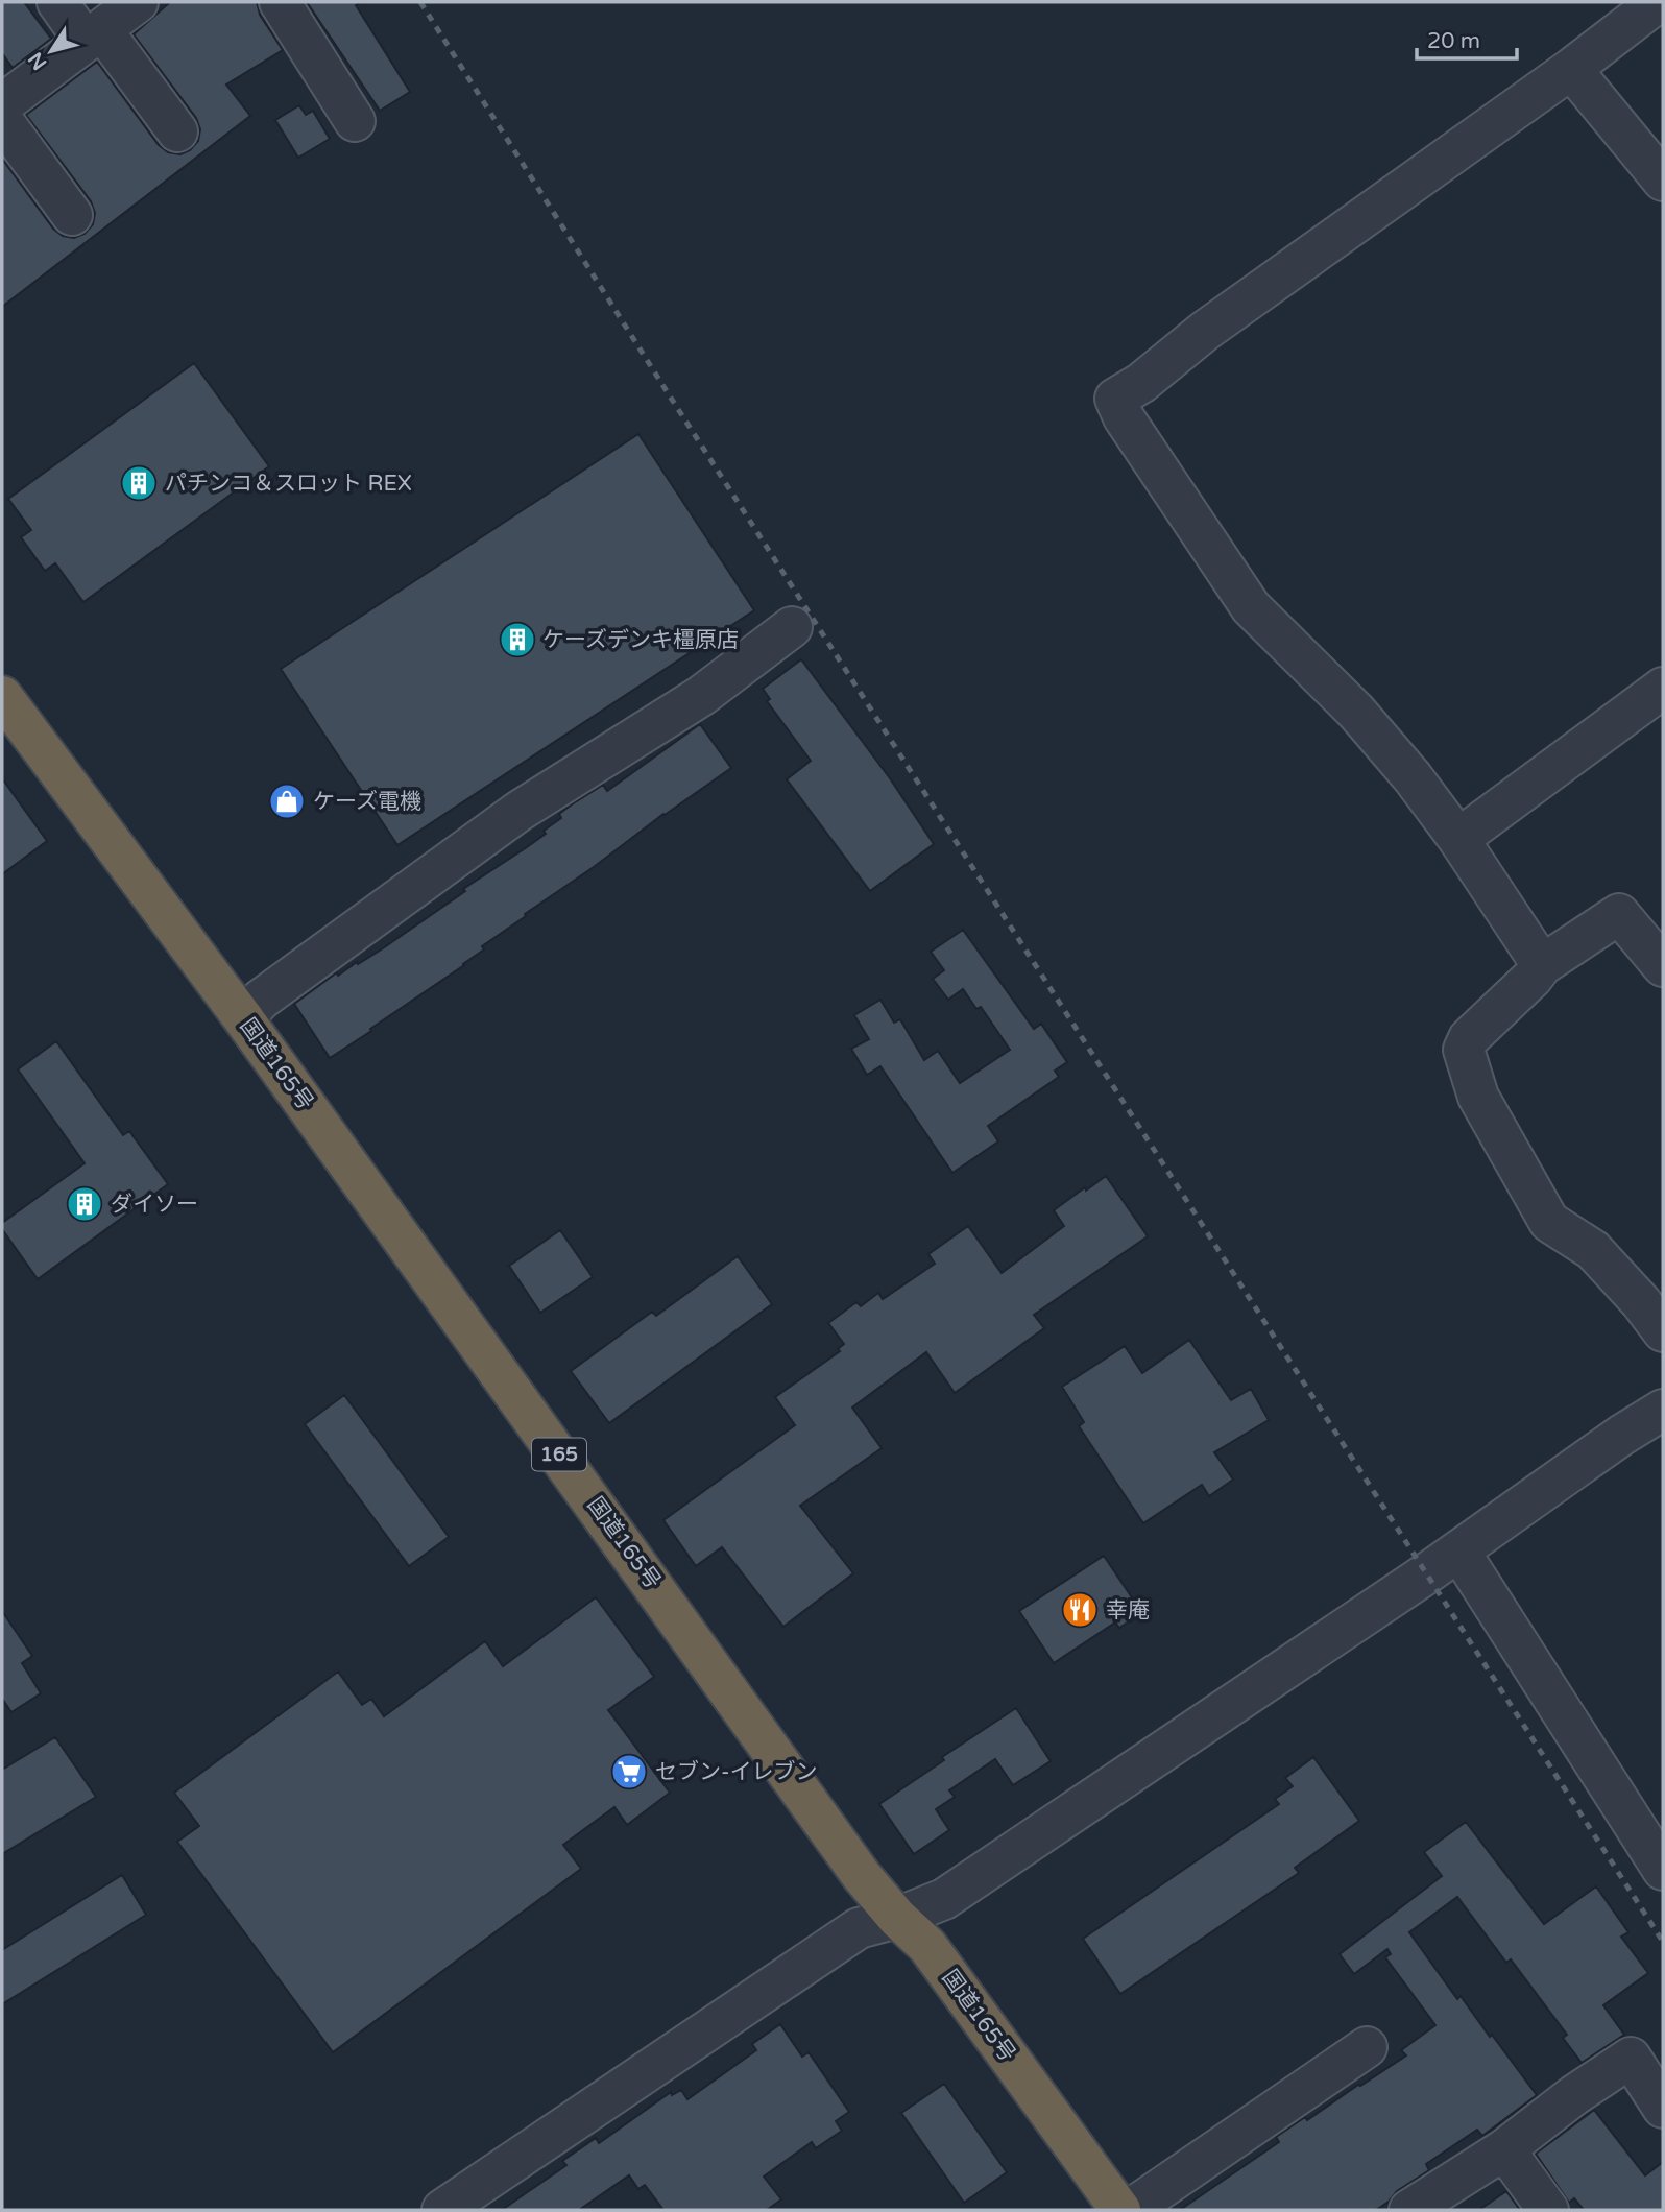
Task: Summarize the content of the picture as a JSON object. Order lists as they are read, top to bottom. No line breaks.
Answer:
{"streets":{"highway":["国道165号","165"]},"places":{"building":["パチンコ＆スロット REX","ケーズデンキ橿原店","ダイソー"],"shop":["ケーズ電機"],"restaurant":["幸庵"],"supermarket":["セブン-イレブン"]},"scale_bar":"20 m","north":"bottom left"}
